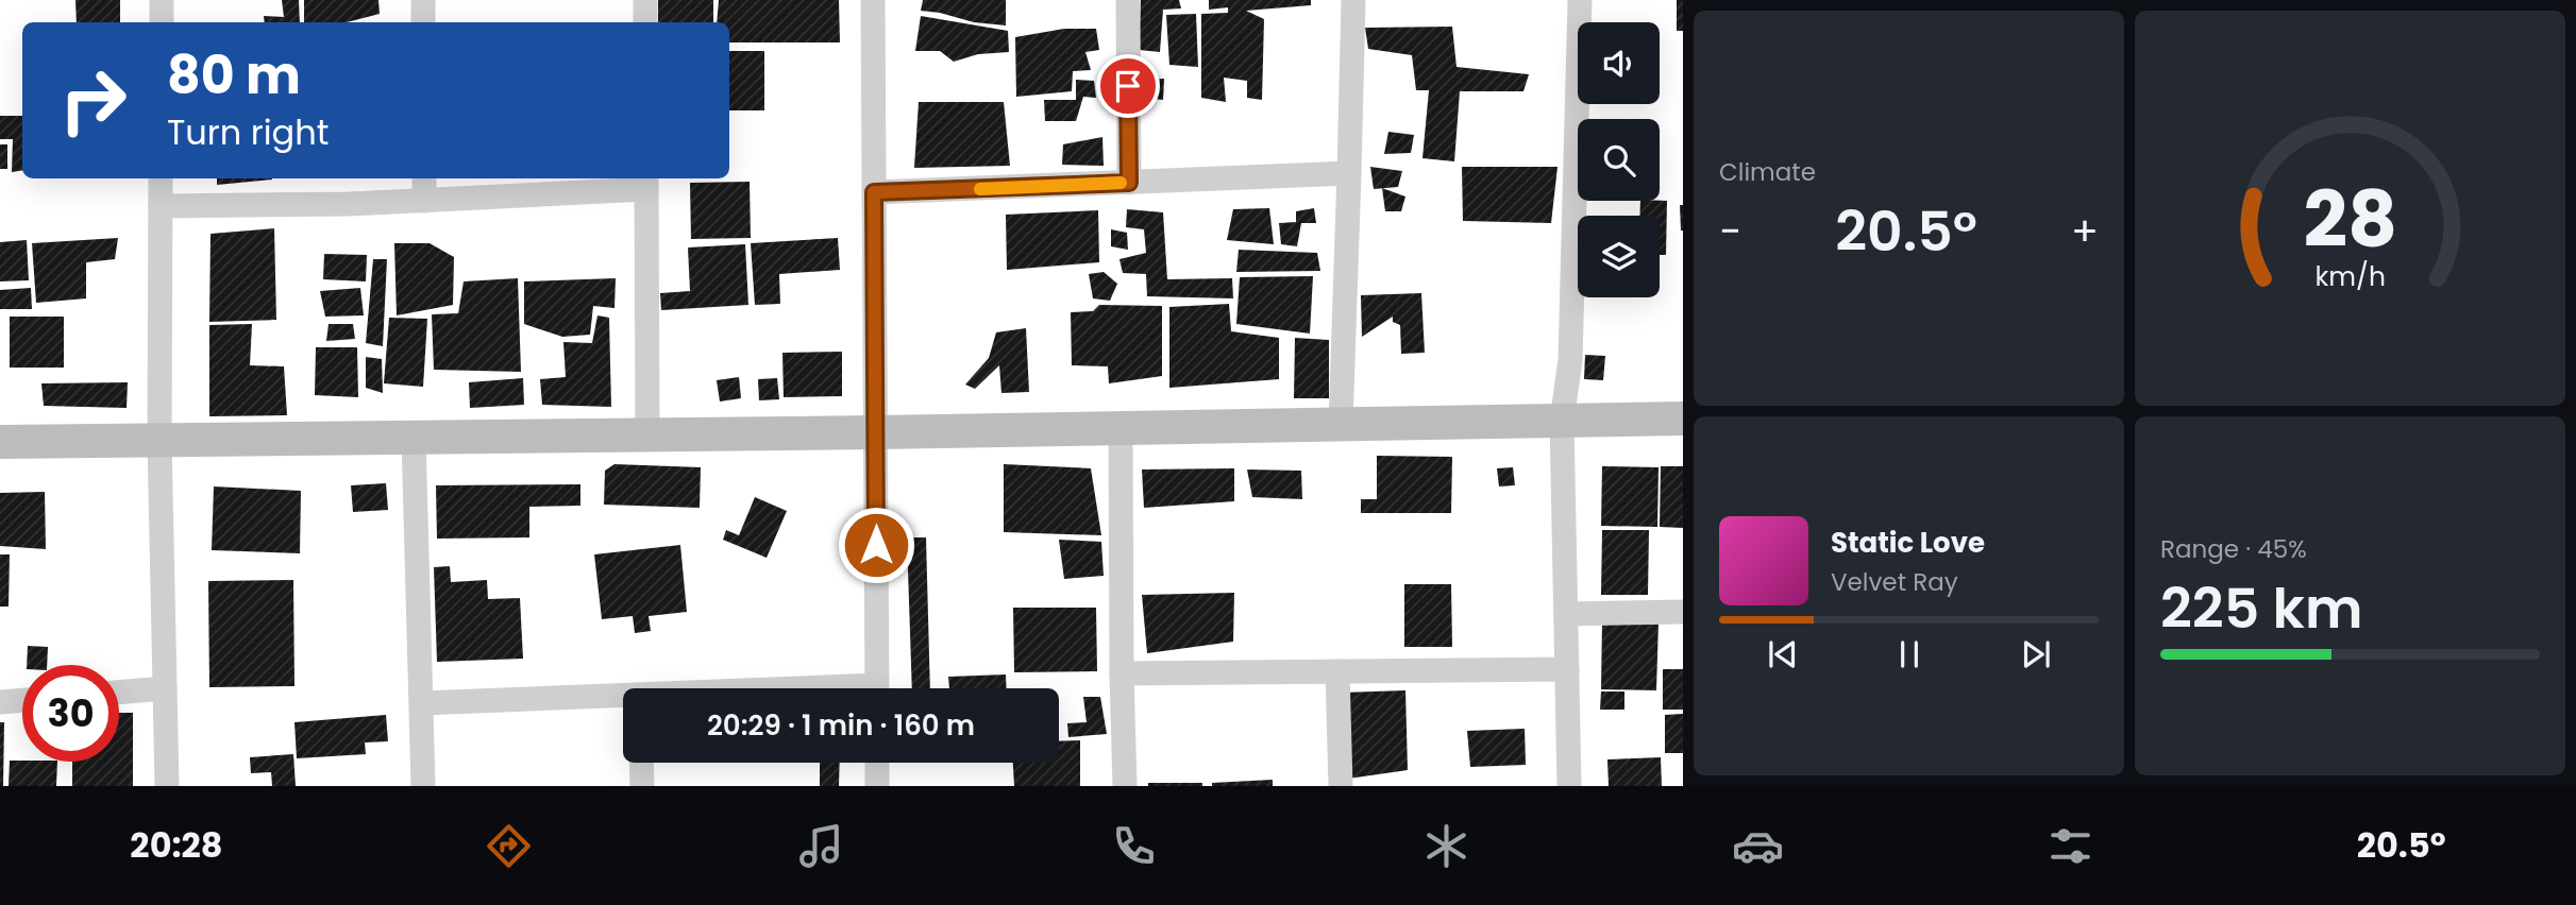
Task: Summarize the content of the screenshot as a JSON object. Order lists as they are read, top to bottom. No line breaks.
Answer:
{"page":{"tile":["Climate",["Range · 45%","225 km"]],"turn":["80 m","Turn right"],"heat":["−","20.5°","+"],"song":["Static Love","Velvet Ray"],"limit":"30","trip":"20:29 · 1 min · 160 m","tabs":["20:28","20.5°"],"gauge":["28","km/h"]}}
